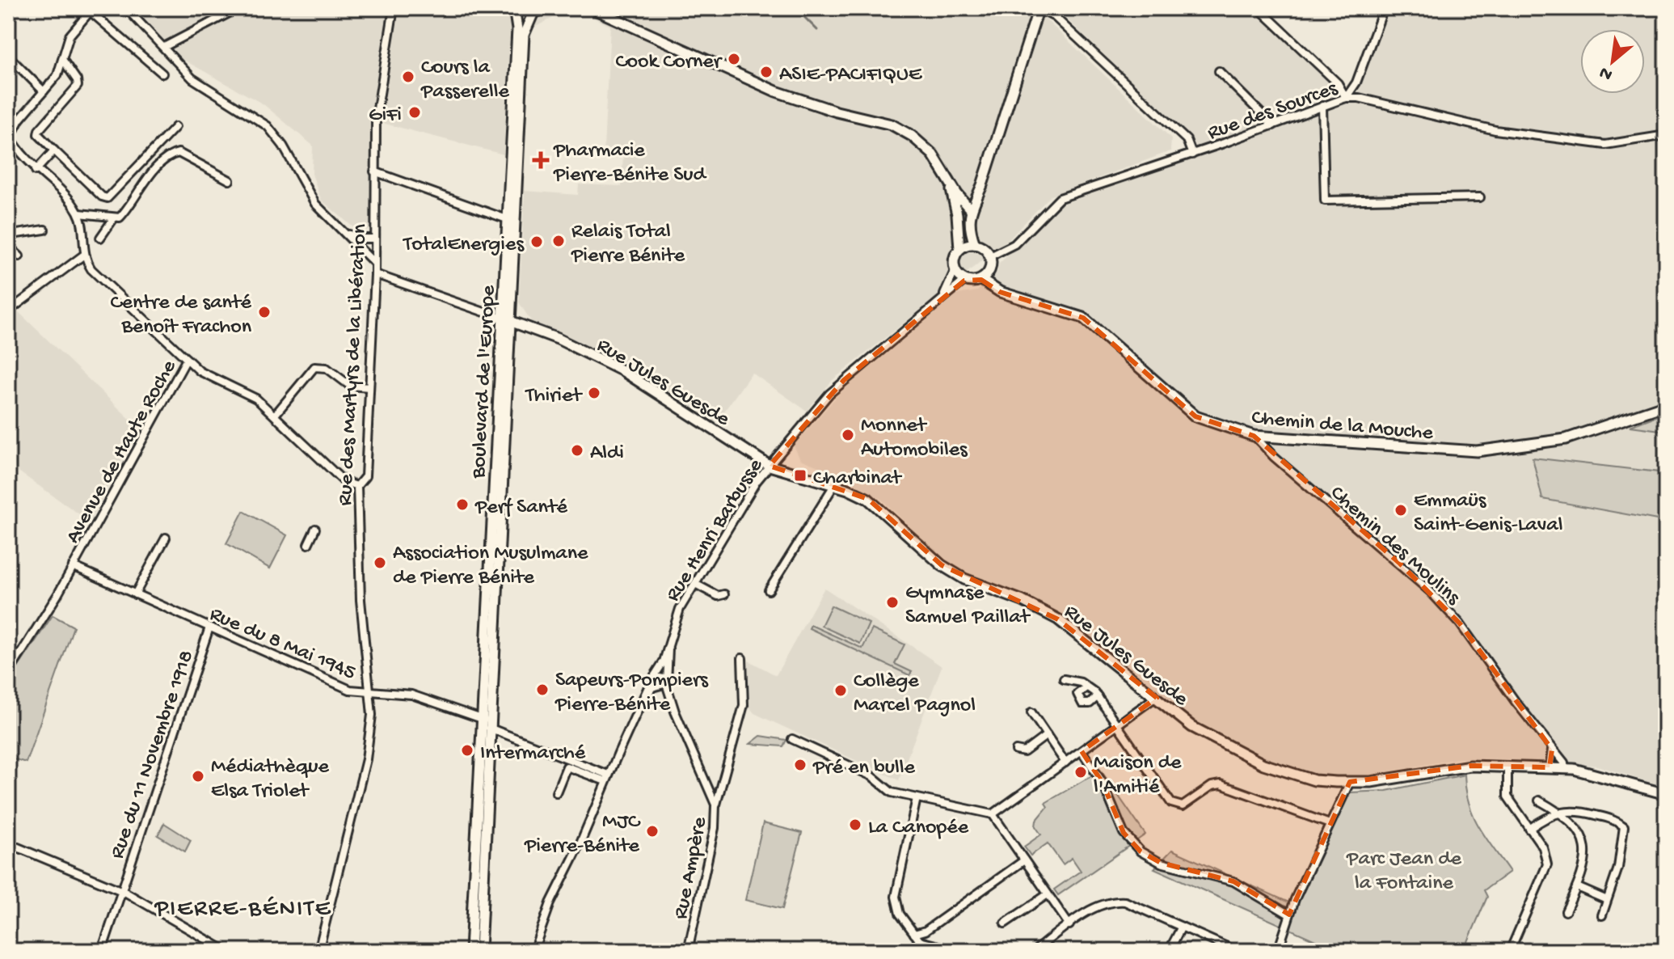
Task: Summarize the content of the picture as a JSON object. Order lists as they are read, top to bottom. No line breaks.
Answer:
{"streets":{"street":["Rue des Sources","Rue des Martyrs de la Libération","Rue Jules Guesde","Boulevard de l'Europe","Chemin de la Mouche","Avenue de Haute Roche","Rue Henri Barbusse","Chemin des Moulins","Rue du 8 Mai 1945","Rue du 11 Novembre 1918","Rue Ampère"]},"crossings":[["Rue des Sources","Chemin de la Mouche"],["Rue des Sources","Rue Henri Barbusse"],["Rue des Martyrs de la Libération","Rue Jules Guesde"],["Rue des Martyrs de la Libération","Avenue de Haute Roche"],["Rue des Martyrs de la Libération","Rue du 8 Mai 1945"],["Rue Jules Guesde","Boulevard de l'Europe"],["Rue Jules Guesde","Rue Henri Barbusse"],["Rue Jules Guesde","Chemin des Moulins"],["Boulevard de l'Europe","Rue du 8 Mai 1945"],["Chemin de la Mouche","Rue Henri Barbusse"],["Chemin de la Mouche","Chemin des Moulins"],["Avenue de Haute Roche","Rue du 8 Mai 1945"],["Rue Henri Barbusse","Rue du 8 Mai 1945"],["Rue Henri Barbusse","Rue Ampère"],["Rue du 8 Mai 1945","Rue du 11 Novembre 1918"]],"districts":["PIERRE-BÉNITE"],"parks":["Parc Jean de la Fontaine"],"places":{"other":["Cook Corner","ASIE-PACIFIQUE","Cours la Passerelle","GiFi","Relais Total Pierre Bénite","TotalEnergies","Centre de santé Benoît Frachon","Thiriet","Monnet Automobiles","Aldi","Perf Santé","Emmaüs Saint-Genis-Laval","Association Musulmane de Pierre Bénite","Gymnase Samuel Paillat","Sapeurs-Pompiers Pierre-Bénite","Collège Marcel Pagnol","Intermarché","Pré en bulle","Maison de l'Amitié","Médiathèque Elsa Triolet","La Canopée","MJC Pierre-Bénite"],"health":["Pharmacie Pierre-Bénite Sud"],"transit":["Charbinat"]},"north":"bottom left"}
